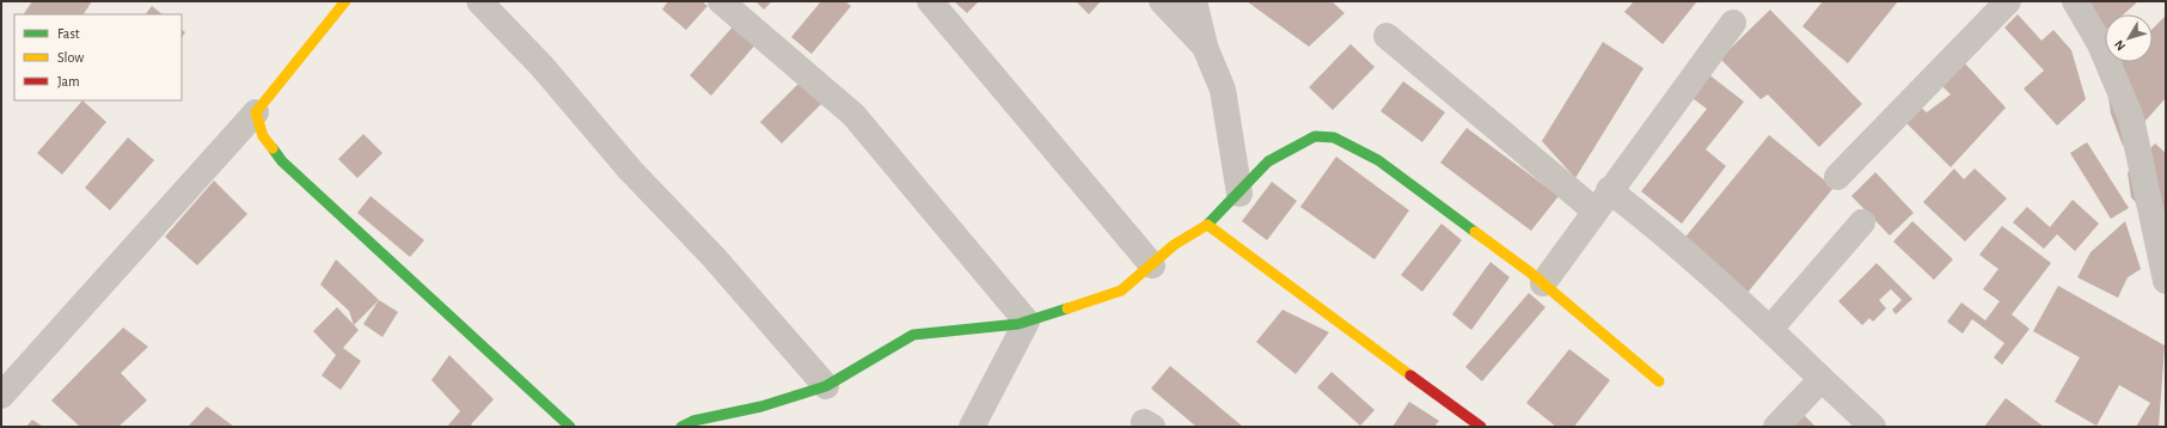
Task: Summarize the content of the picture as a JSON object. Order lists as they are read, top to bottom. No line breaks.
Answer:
{"legend":["Fast","Slow","Jam"],"north":"bottom left"}
